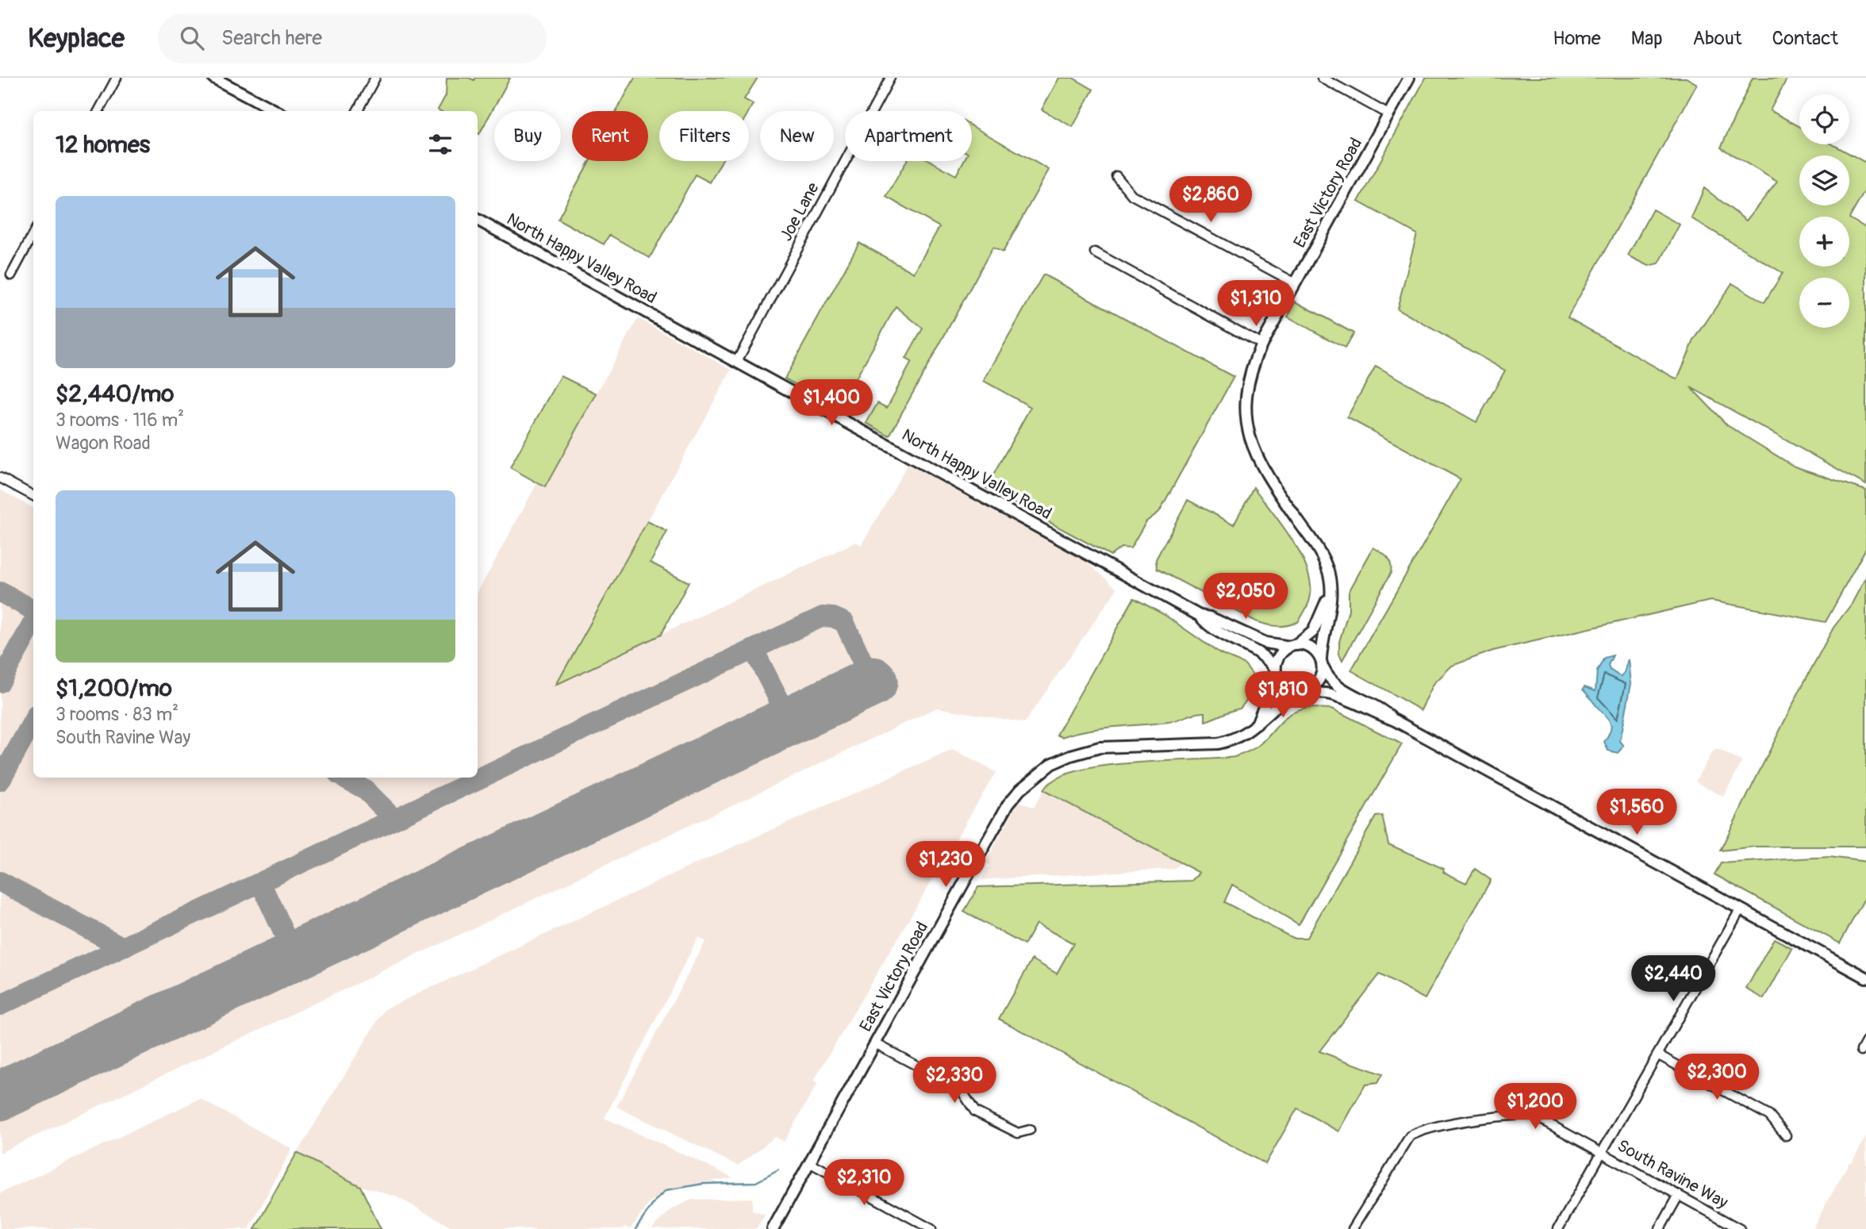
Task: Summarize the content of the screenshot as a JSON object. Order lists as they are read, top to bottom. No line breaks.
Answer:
{"streets":{"main road":["East Victory Road","North Happy Valley Road"],"street":["Joe Lane","South Ravine Way"]},"crossings":[["East Victory Road","North Happy Valley Road"],["Joe Lane","North Happy Valley Road"]],"page":{"header":"Keyplace","search":"Search here","nav":["Home","Map","About","Contact"],"map_buttons":["+","−"],"chip":["Buy","Rent","Filters","New","Apartment"],"heading":"12 homes","price":["$2,860","$1,310","$1,400","$2,050","$1,810","$1,560","$1,230","$2,440","$2,300","$2,330","$1,200","$2,310"],"list":[{"name":"$2,440/mo","note":"3 rooms · 116 m² · Wagon Road"},{"name":"$1,200/mo","note":"3 rooms · 83 m² · South Ravine Way"}]}}
